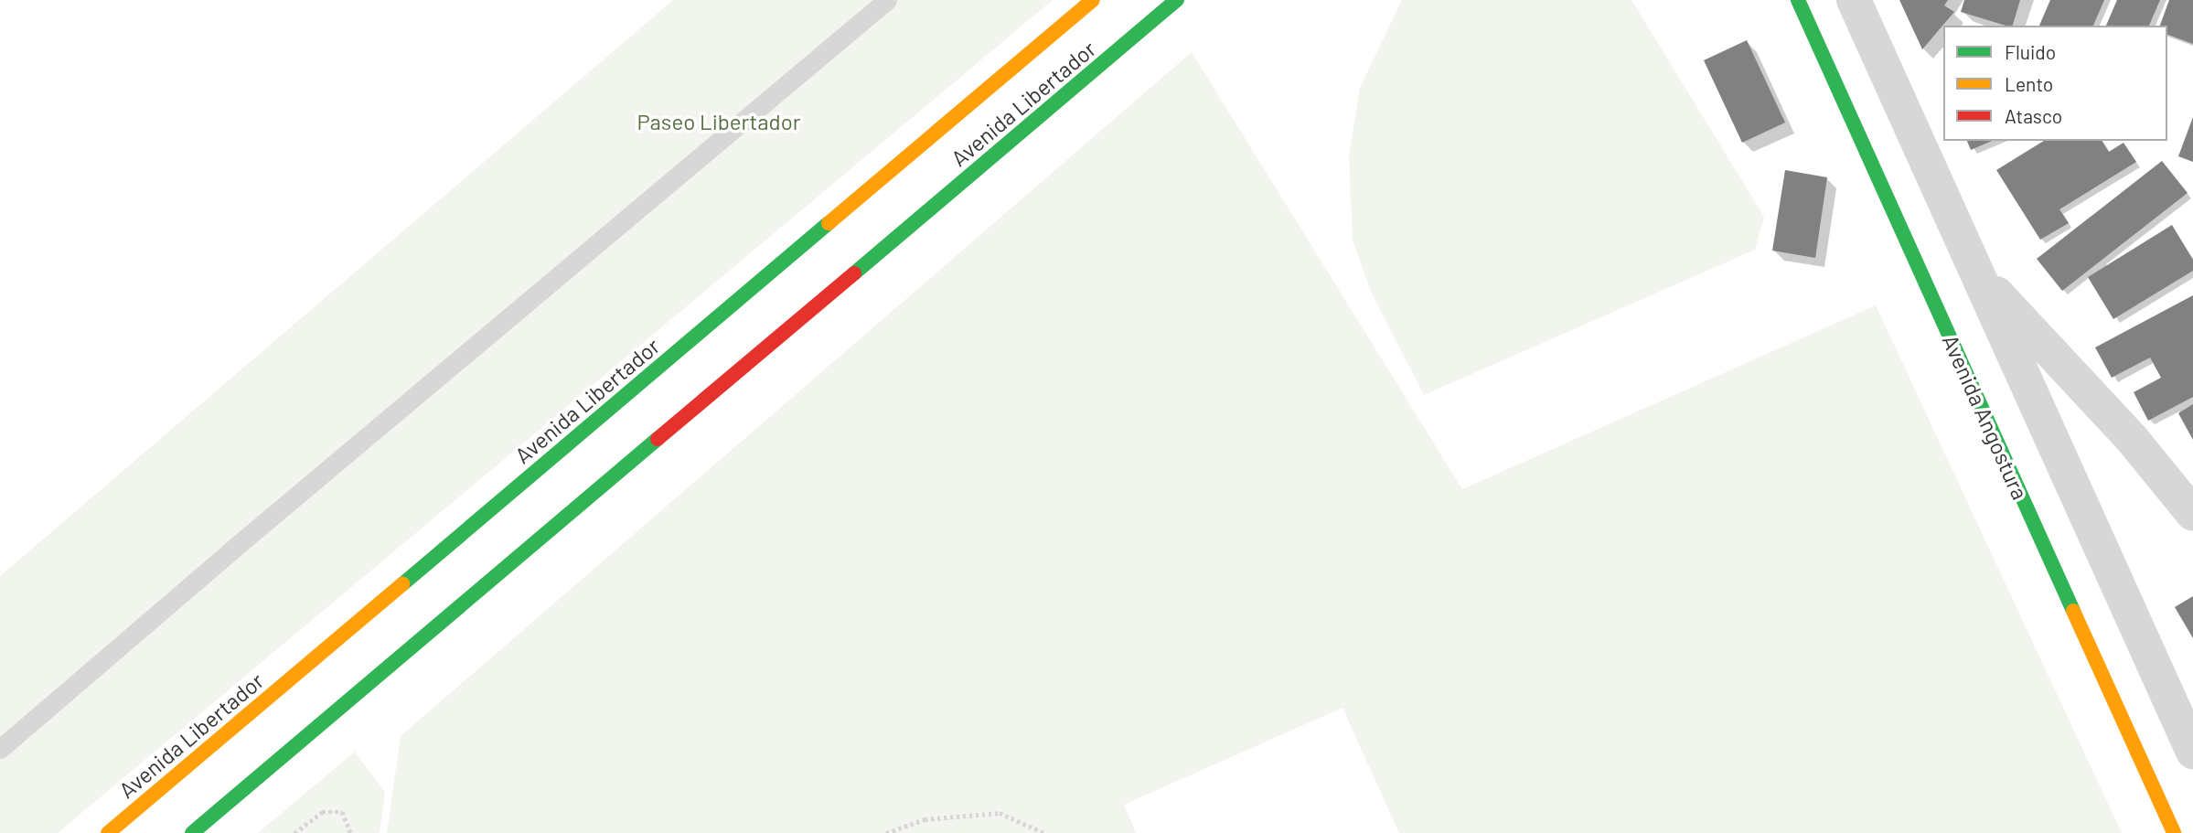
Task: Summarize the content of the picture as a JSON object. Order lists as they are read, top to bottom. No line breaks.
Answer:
{"streets":{"main road":["Avenida Libertador","Avenida Angostura"]},"parks":["Paseo Libertador"],"legend":["Fluido","Lento","Atasco"]}
